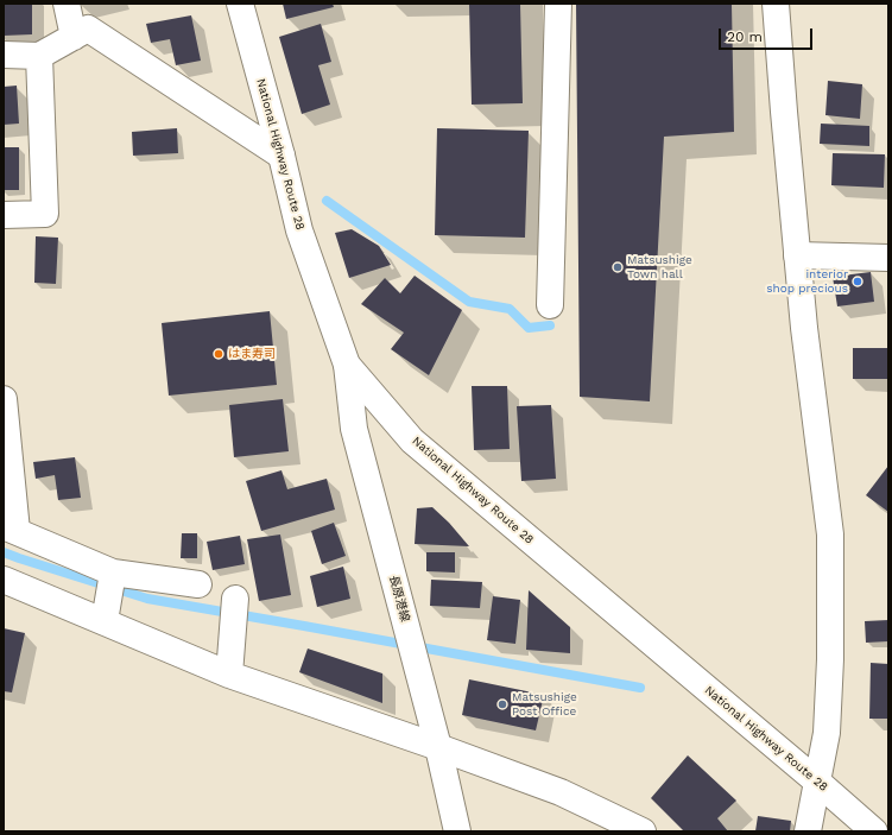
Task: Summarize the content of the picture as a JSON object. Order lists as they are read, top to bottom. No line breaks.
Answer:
{"streets":{"main road":["National Highway Route 28","長原港線"]},"crossings":[["National Highway Route 28","長原港線"]],"places":["Matsushige Town hall","interior shop precious","はま寿司","Matsushige Post Office"],"scale_bar":"20 m"}
